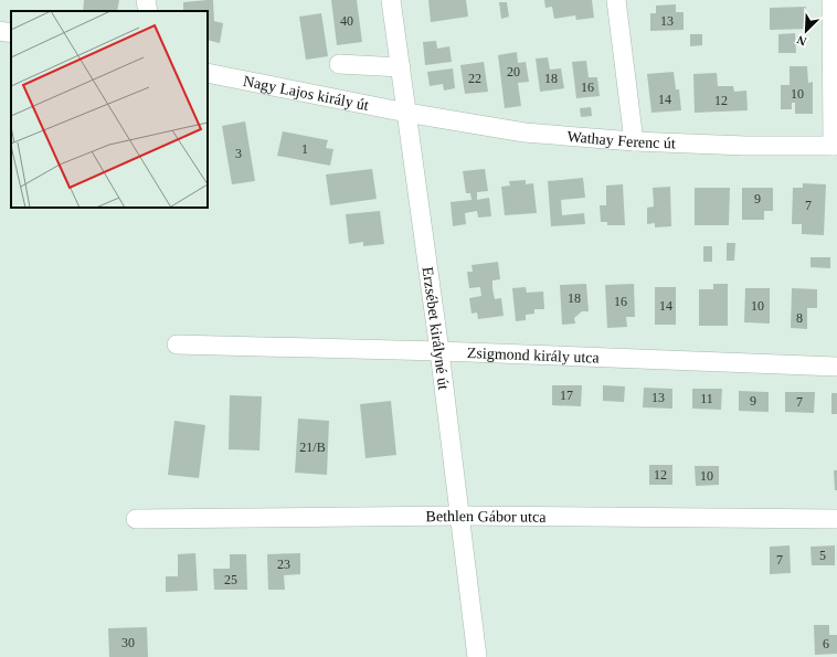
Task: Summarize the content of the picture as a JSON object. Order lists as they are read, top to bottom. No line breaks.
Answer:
{"streets":{"street":["Nagy Lajos király út","Wathay Ferenc út","Erzsébet királyné út","Zsigmond király utca","Bethlen Gábor utca"]},"crossings":[["Nagy Lajos király út","Wathay Ferenc út"],["Nagy Lajos király út","Erzsébet királyné út"],["Wathay Ferenc út","Erzsébet királyné út"],["Erzsébet királyné út","Zsigmond király utca"],["Erzsébet királyné út","Bethlen Gábor utca"]],"house_numbers":["40","13","20","22","18","16","10","14","12","1","3","9","7","18","16","14","10","8","17","13","11","9","7","21/B","12","10","5","7","23","25","30","6"],"north":"bottom left"}
